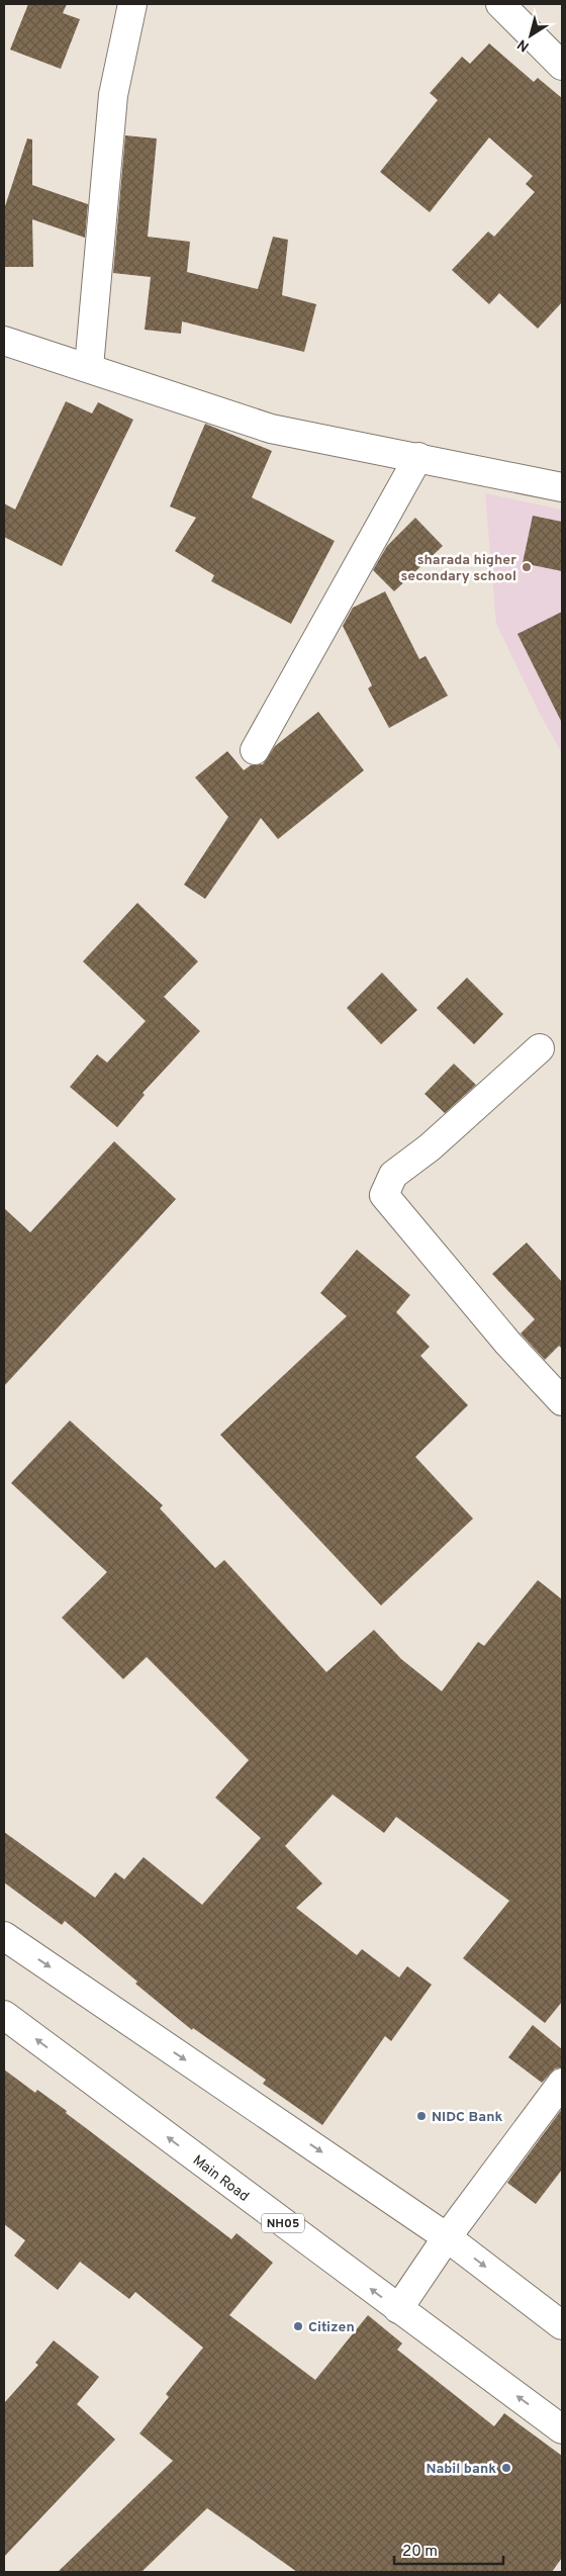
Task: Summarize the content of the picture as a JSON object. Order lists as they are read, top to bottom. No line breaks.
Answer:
{"streets":{"street":["Main Road","NH05"]},"places":["sharada higher secondary school","NIDC Bank","Citizen","Nabil bank"],"scale_bar":"20 m","north":"bottom left"}
